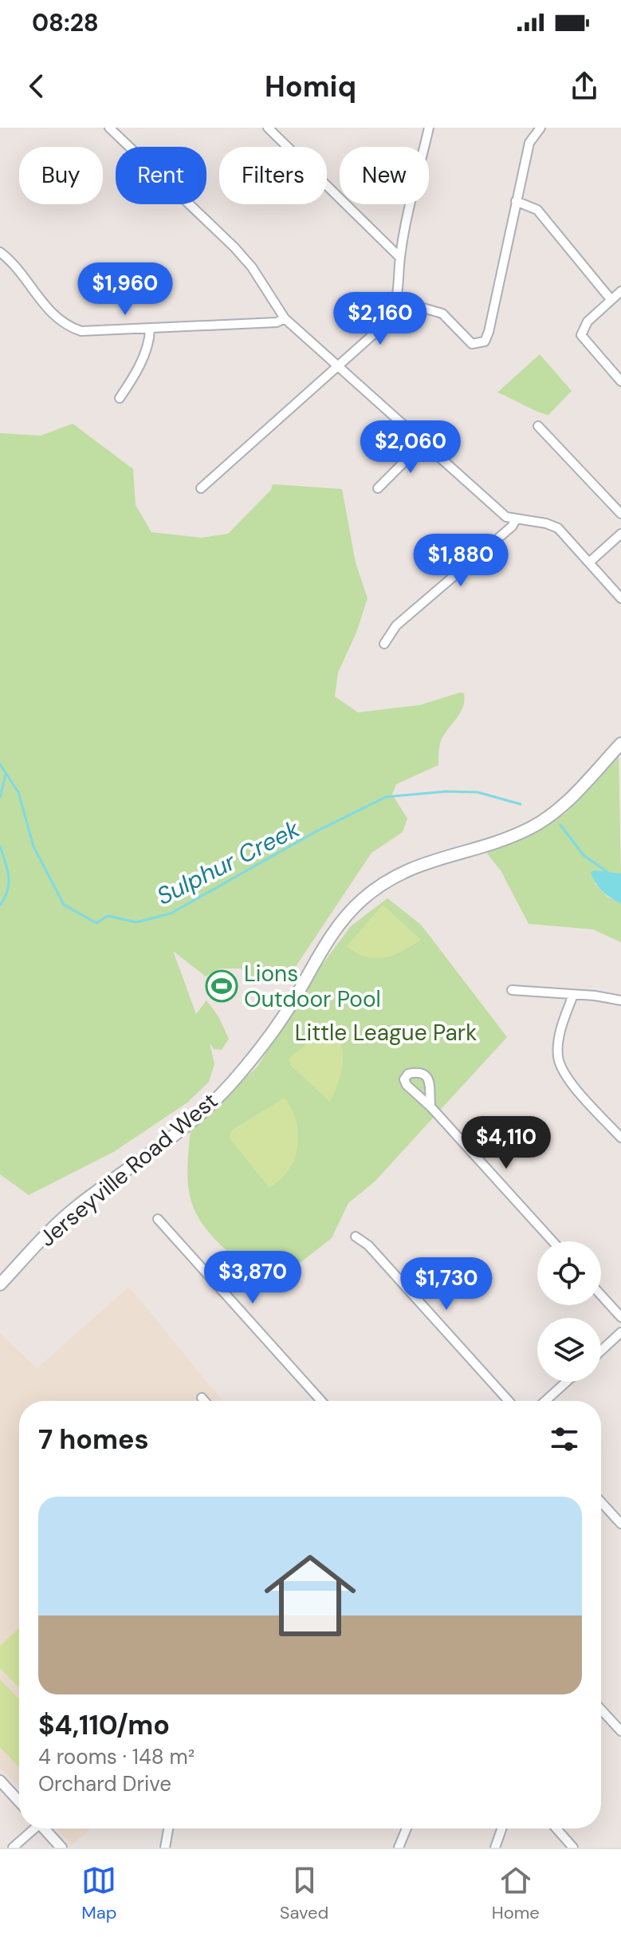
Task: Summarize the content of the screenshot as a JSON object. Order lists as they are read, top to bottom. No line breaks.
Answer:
{"streets":{"main road":["Jerseyville Road West"]},"water":["Sulphur Creek"],"parks":["Little League Park"],"places":{"sports":["Lions Outdoor Pool"]},"page":{"status":"08:28","header":"Homiq","chip":["Buy","Rent","Filters","New"],"price":["$1,960","$2,160","$2,060","$1,880","$4,110","$3,870","$1,730"],"heading":"7 homes","list":[{"name":"$4,110/mo","note":"4 rooms · 148 m² · Orchard Drive"}],"tabs":["Map","Saved","Home"]}}
